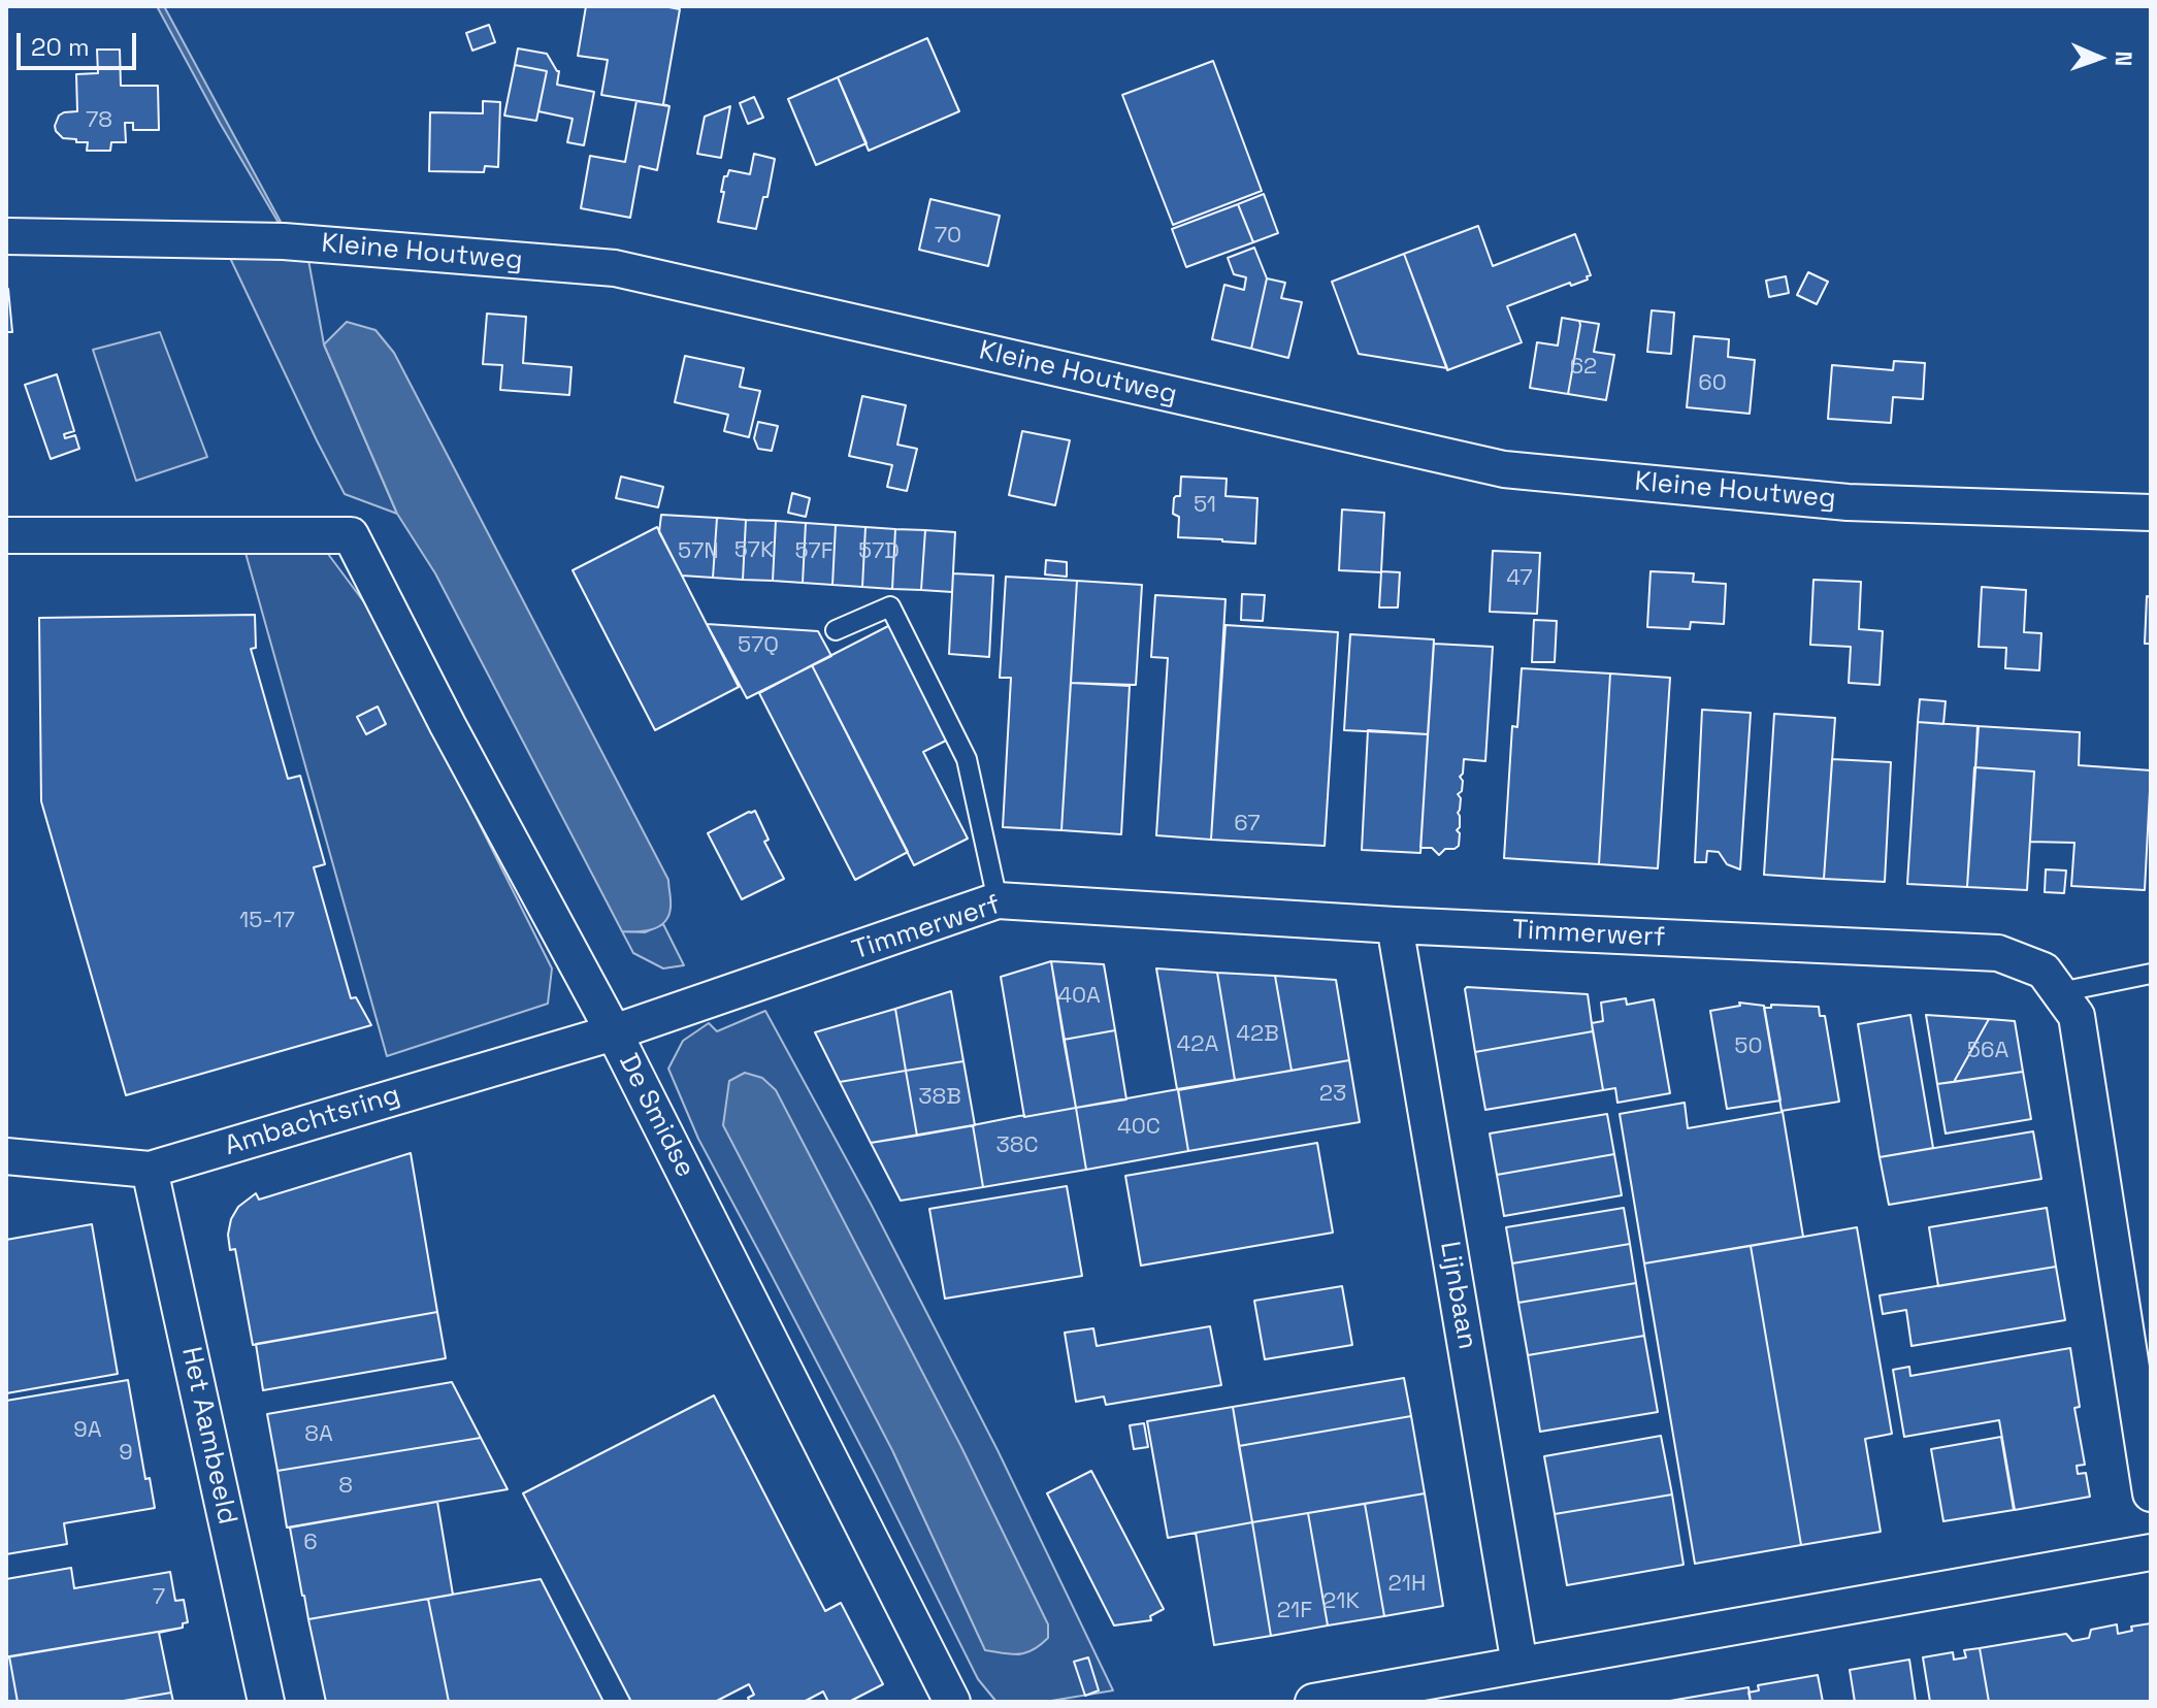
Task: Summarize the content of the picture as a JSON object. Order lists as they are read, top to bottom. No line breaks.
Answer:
{"streets":{"street":["Kleine Houtweg","Timmerwerf","De Smidse","Ambachtsring","Lijnbaan","Het Aambeeld"]},"crossings":[["Timmerwerf","De Smidse"],["Timmerwerf","Ambachtsring"],["Timmerwerf","Lijnbaan"],["De Smidse","Ambachtsring"],["Ambachtsring","Het Aambeeld"]],"house_numbers":["78","70","62","60","51","57K","57N","57F","57D","47","57Q","67","15-17","40A","42B","42A","50","56A","23","38B","40C","38C","9A","8A","9","8","6","21H","7","21K","21F"],"scale_bar":"20 m","north":"right"}
